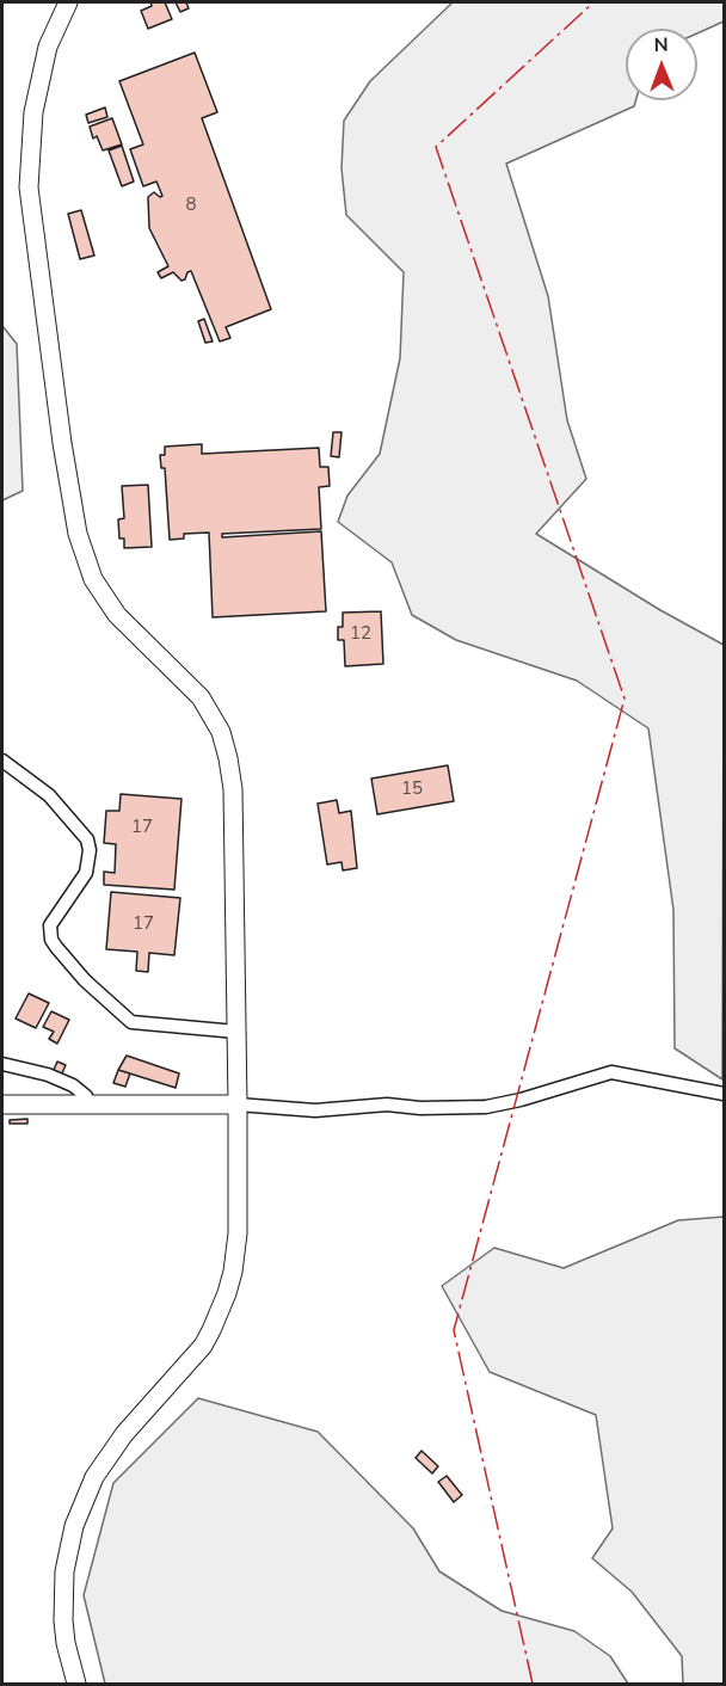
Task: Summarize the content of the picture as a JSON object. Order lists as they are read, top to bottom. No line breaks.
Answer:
{"house_numbers":["8","12","15","17","17"],"north":"top"}
